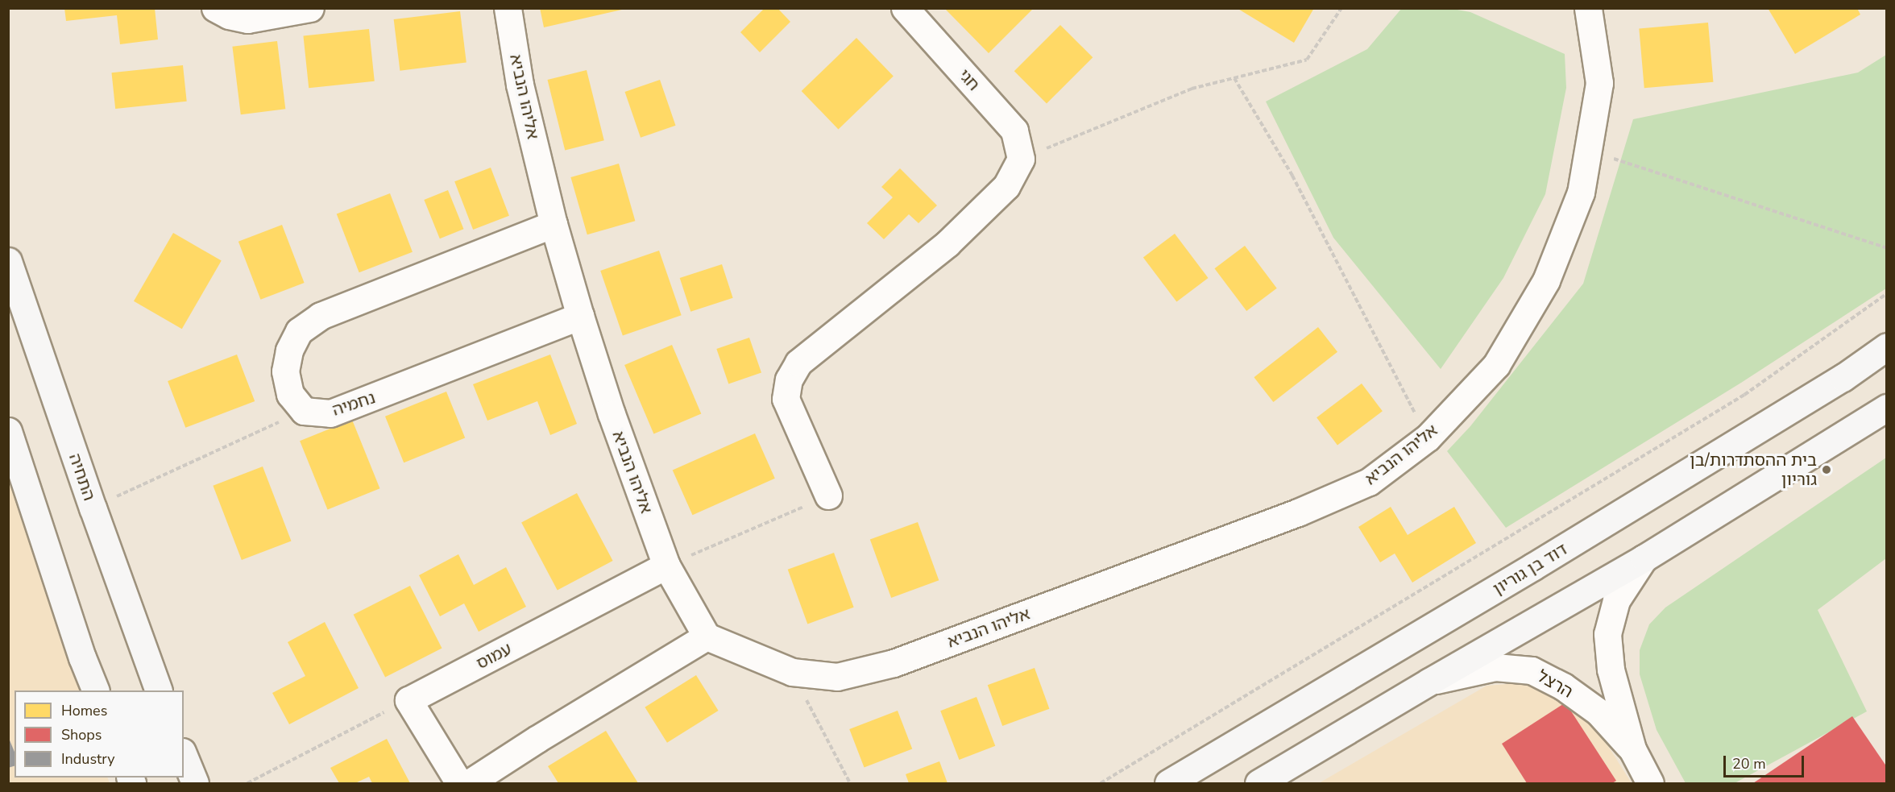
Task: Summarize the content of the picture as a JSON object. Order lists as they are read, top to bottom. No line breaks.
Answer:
{"streets":{"main road":["התחיה","דוד בן גוריון"],"street":["חגי","אליהו הנביא","נחמיה","עמוס","הרצל"]},"crossings":[["אליהו הנביא","נחמיה"],["אליהו הנביא","עמוס"]],"places":["בית ההסתדרות/בן גוריון"],"legend":["Homes","Shops","Industry"],"scale_bar":"20 m"}
